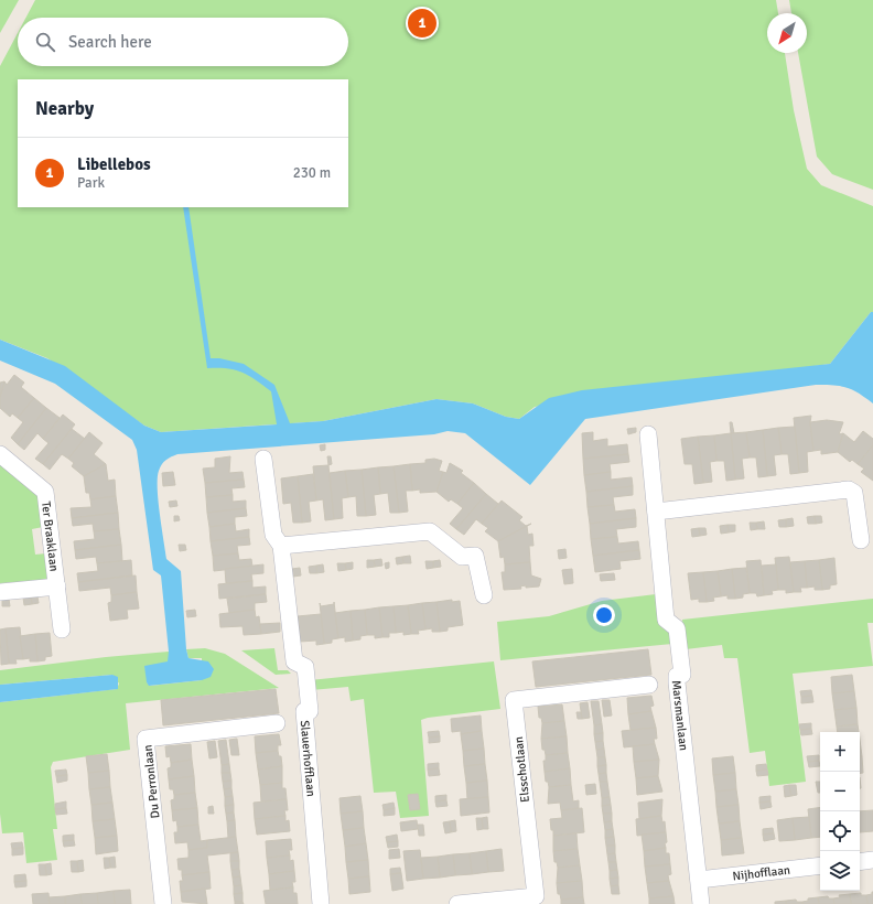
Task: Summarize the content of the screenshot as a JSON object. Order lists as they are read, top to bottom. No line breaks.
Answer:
{"streets":{"street":["Ter Braaklaan","Marsmanlaan","Slauerhofflaan","Elsschotlaan","Du Perronlaan","Nijhofflaan"]},"crossings":[["Marsmanlaan","Nijhofflaan"]],"north":"bottom left","page":{"pins":"1","search":"Search here","heading":"Nearby","list":[{"mark":"1","name":"Libellebos","note":"Park","value":"230 m"}],"map_buttons":["+","−"]}}
